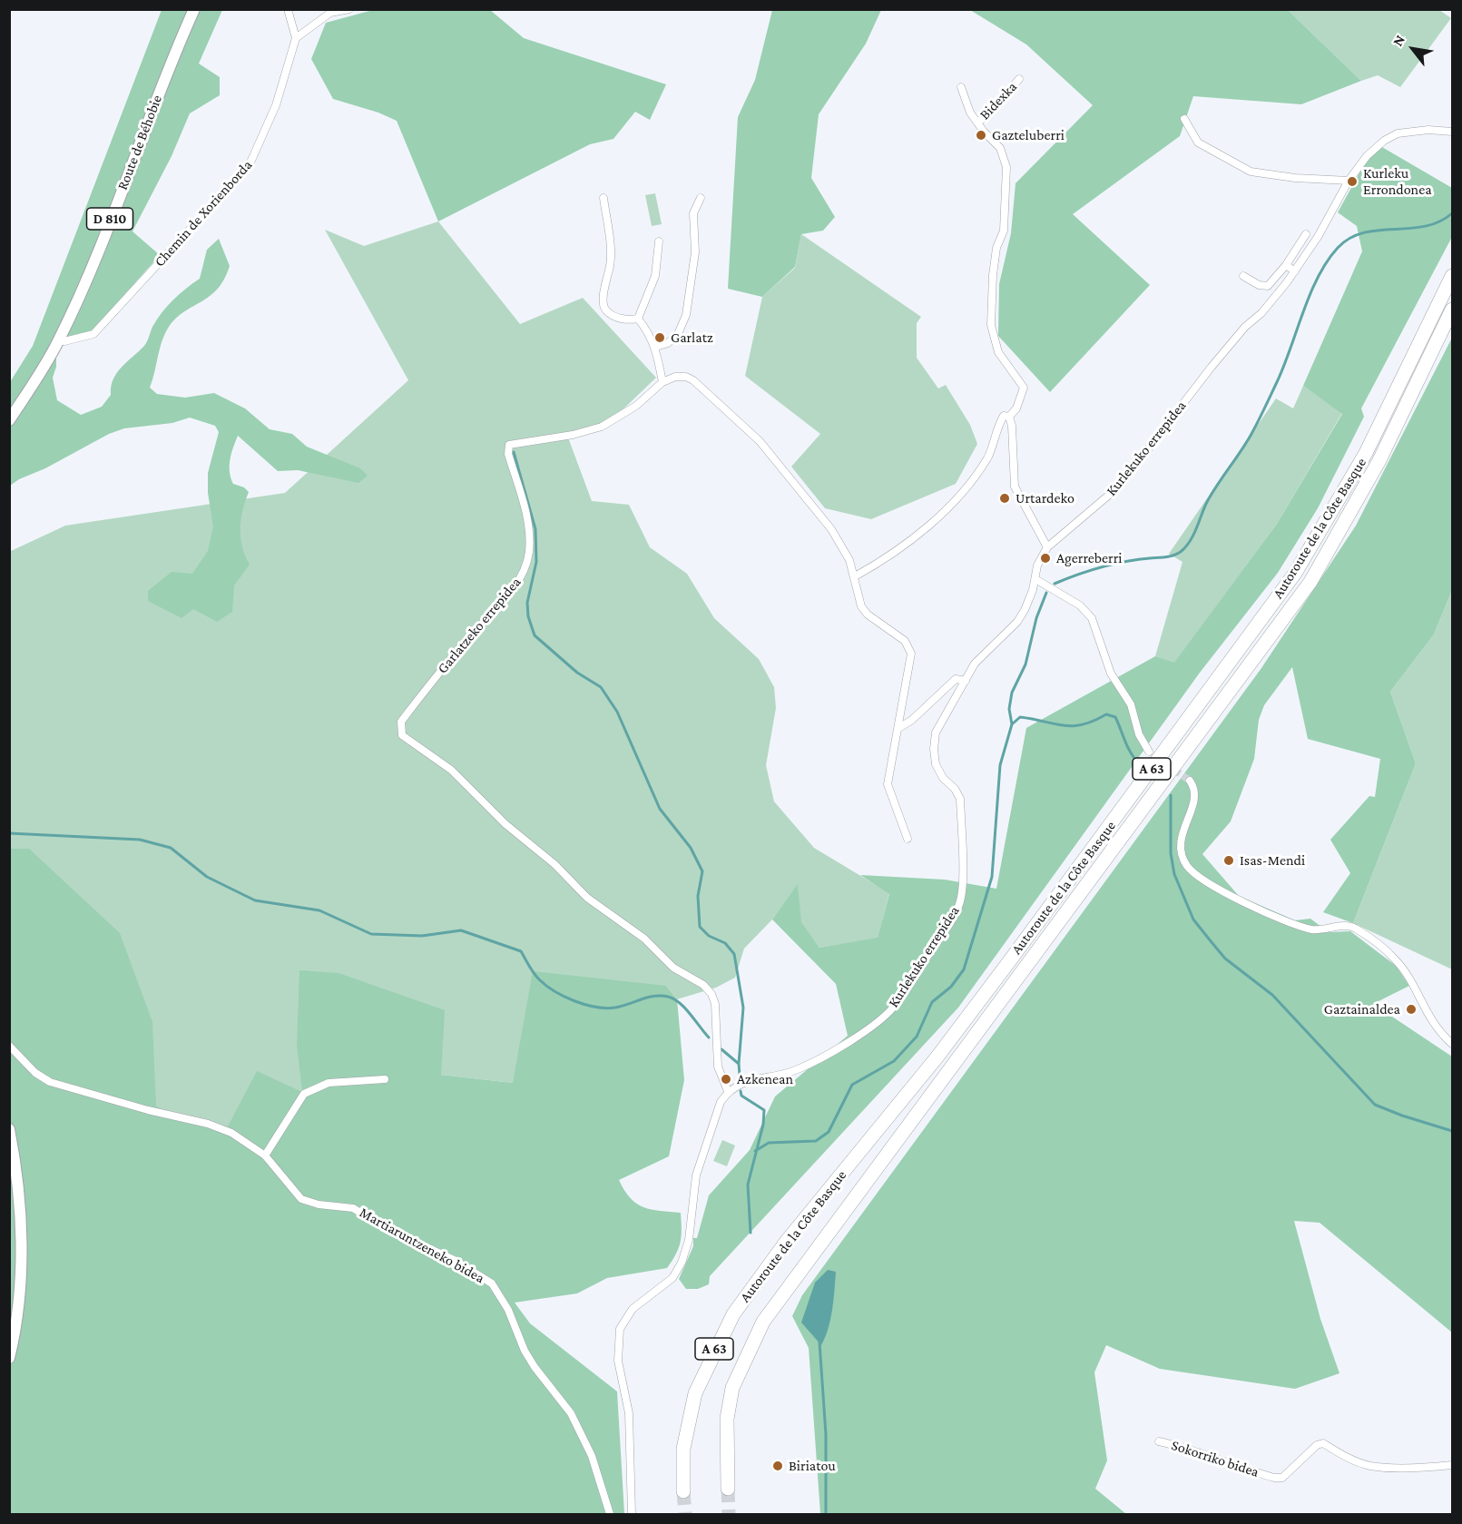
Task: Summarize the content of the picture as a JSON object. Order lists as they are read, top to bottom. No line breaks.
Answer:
{"streets":{"highway":["Autoroute de la Côte Basque","A 63"],"main road":["Route de Béhobie","D 810"],"street":["Bidexka","Chemin de Xorienborda","Kurlekuko errepidea","Garlatzeko errepidea","Martiaruntzeneko bidea","Sokorriko bidea"]},"crossings":[["Route de Béhobie","Chemin de Xorienborda"],["Kurlekuko errepidea","Garlatzeko errepidea"]],"places":["Gazteluberri","Kurleku Errondonea","Garlatz","Urtardeko","Agerreberri","Isas-Mendi","Gaztainaldea","Azkenean","Biriatou"],"north":"top left"}
